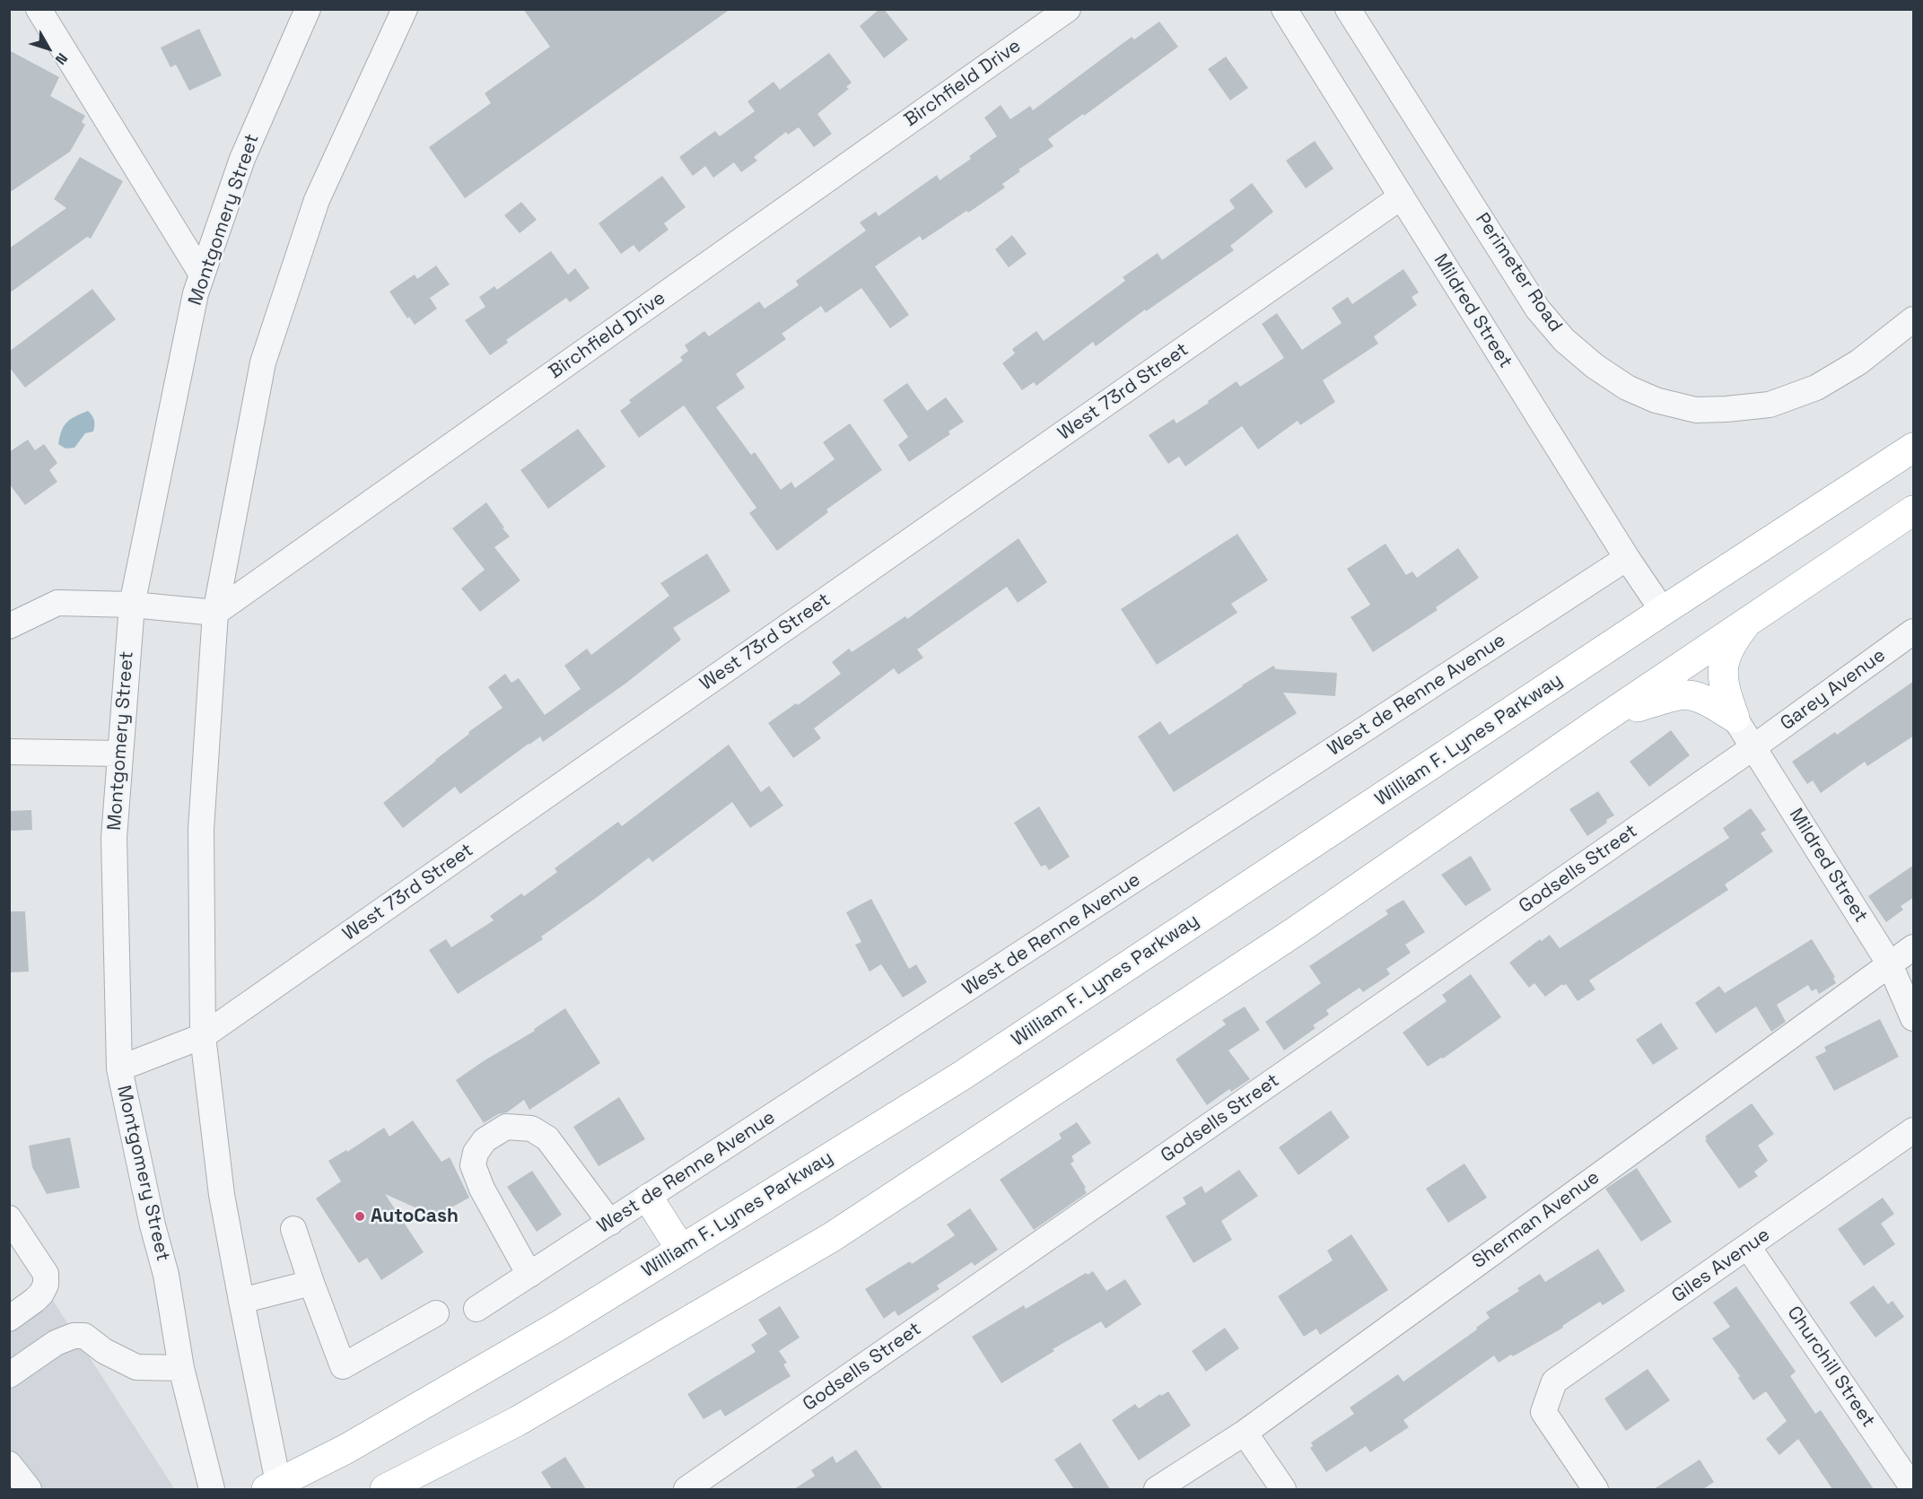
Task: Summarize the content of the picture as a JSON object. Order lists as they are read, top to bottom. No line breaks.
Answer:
{"streets":{"highway":["William F. Lynes Parkway"],"street":["Birchfield Drive","Montgomery Street","Perimeter Road","Mildred Street","West 73rd Street","Garey Avenue","West de Renne Avenue","Godsells Street","Sherman Avenue","Giles Avenue","Churchill Street"]},"crossings":[["Montgomery Street","West 73rd Street"],["Mildred Street","West 73rd Street"],["Mildred Street","Garey Avenue"],["Mildred Street","West de Renne Avenue"],["Mildred Street","William F. Lynes Parkway"],["Mildred Street","Godsells Street"],["Mildred Street","Sherman Avenue"],["Garey Avenue","Godsells Street"],["Giles Avenue","Churchill Street"]],"places":["AutoCash"],"north":"bottom right"}
